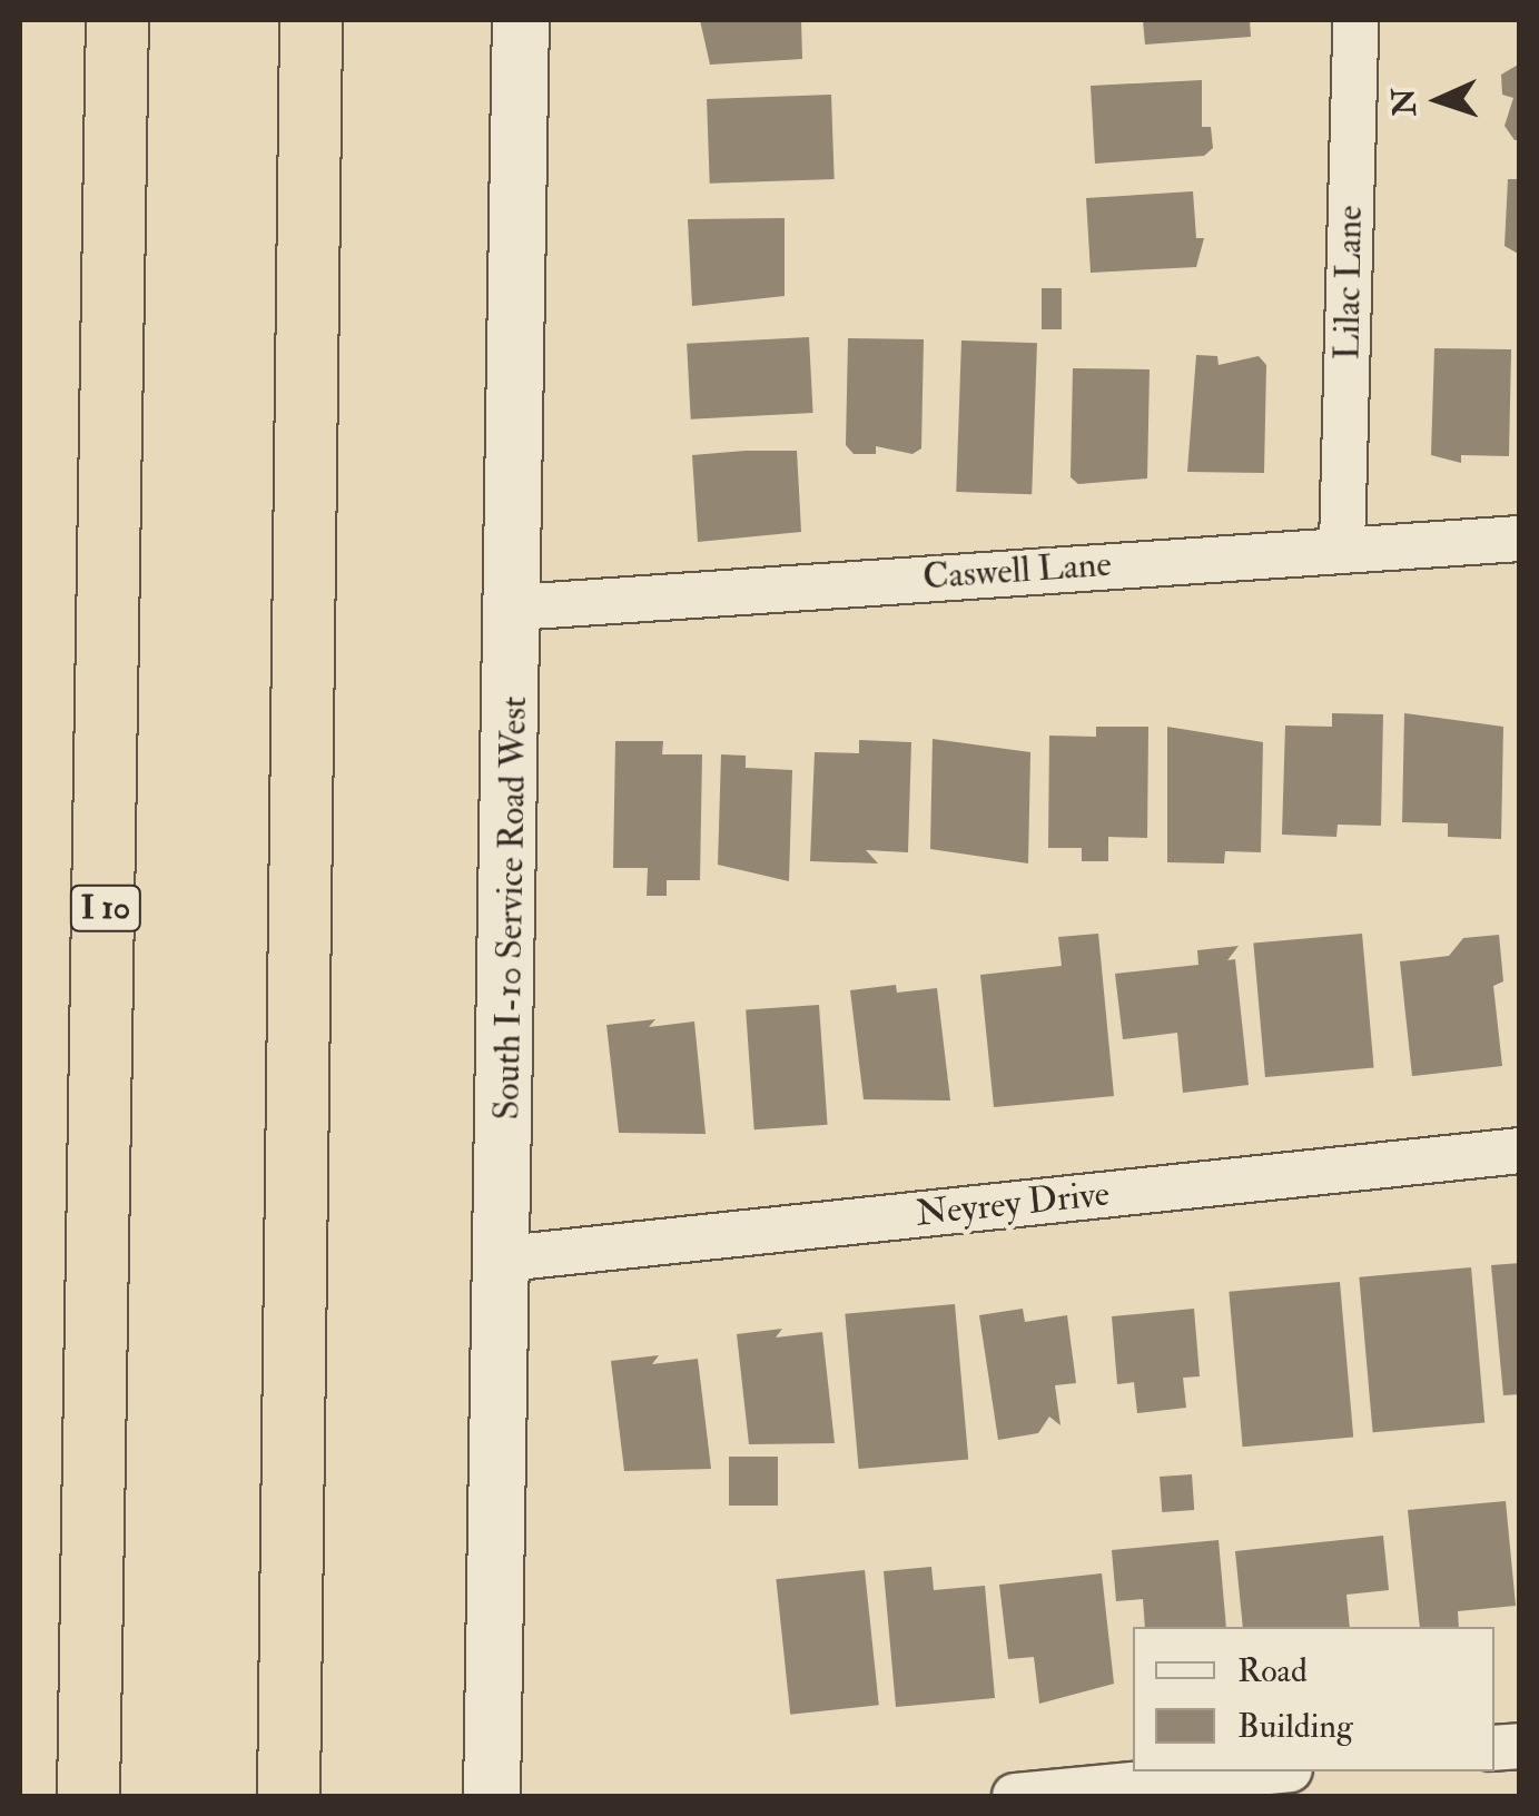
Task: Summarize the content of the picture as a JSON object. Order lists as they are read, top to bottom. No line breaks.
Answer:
{"streets":{"highway":["I 10"],"street":["Lilac Lane","Caswell Lane","South I-10 Service Road West","Neyrey Drive"]},"crossings":[["Lilac Lane","Caswell Lane"],["Caswell Lane","South I-10 Service Road West"],["South I-10 Service Road West","Neyrey Drive"]],"legend":["Road","Building"],"north":"left"}
